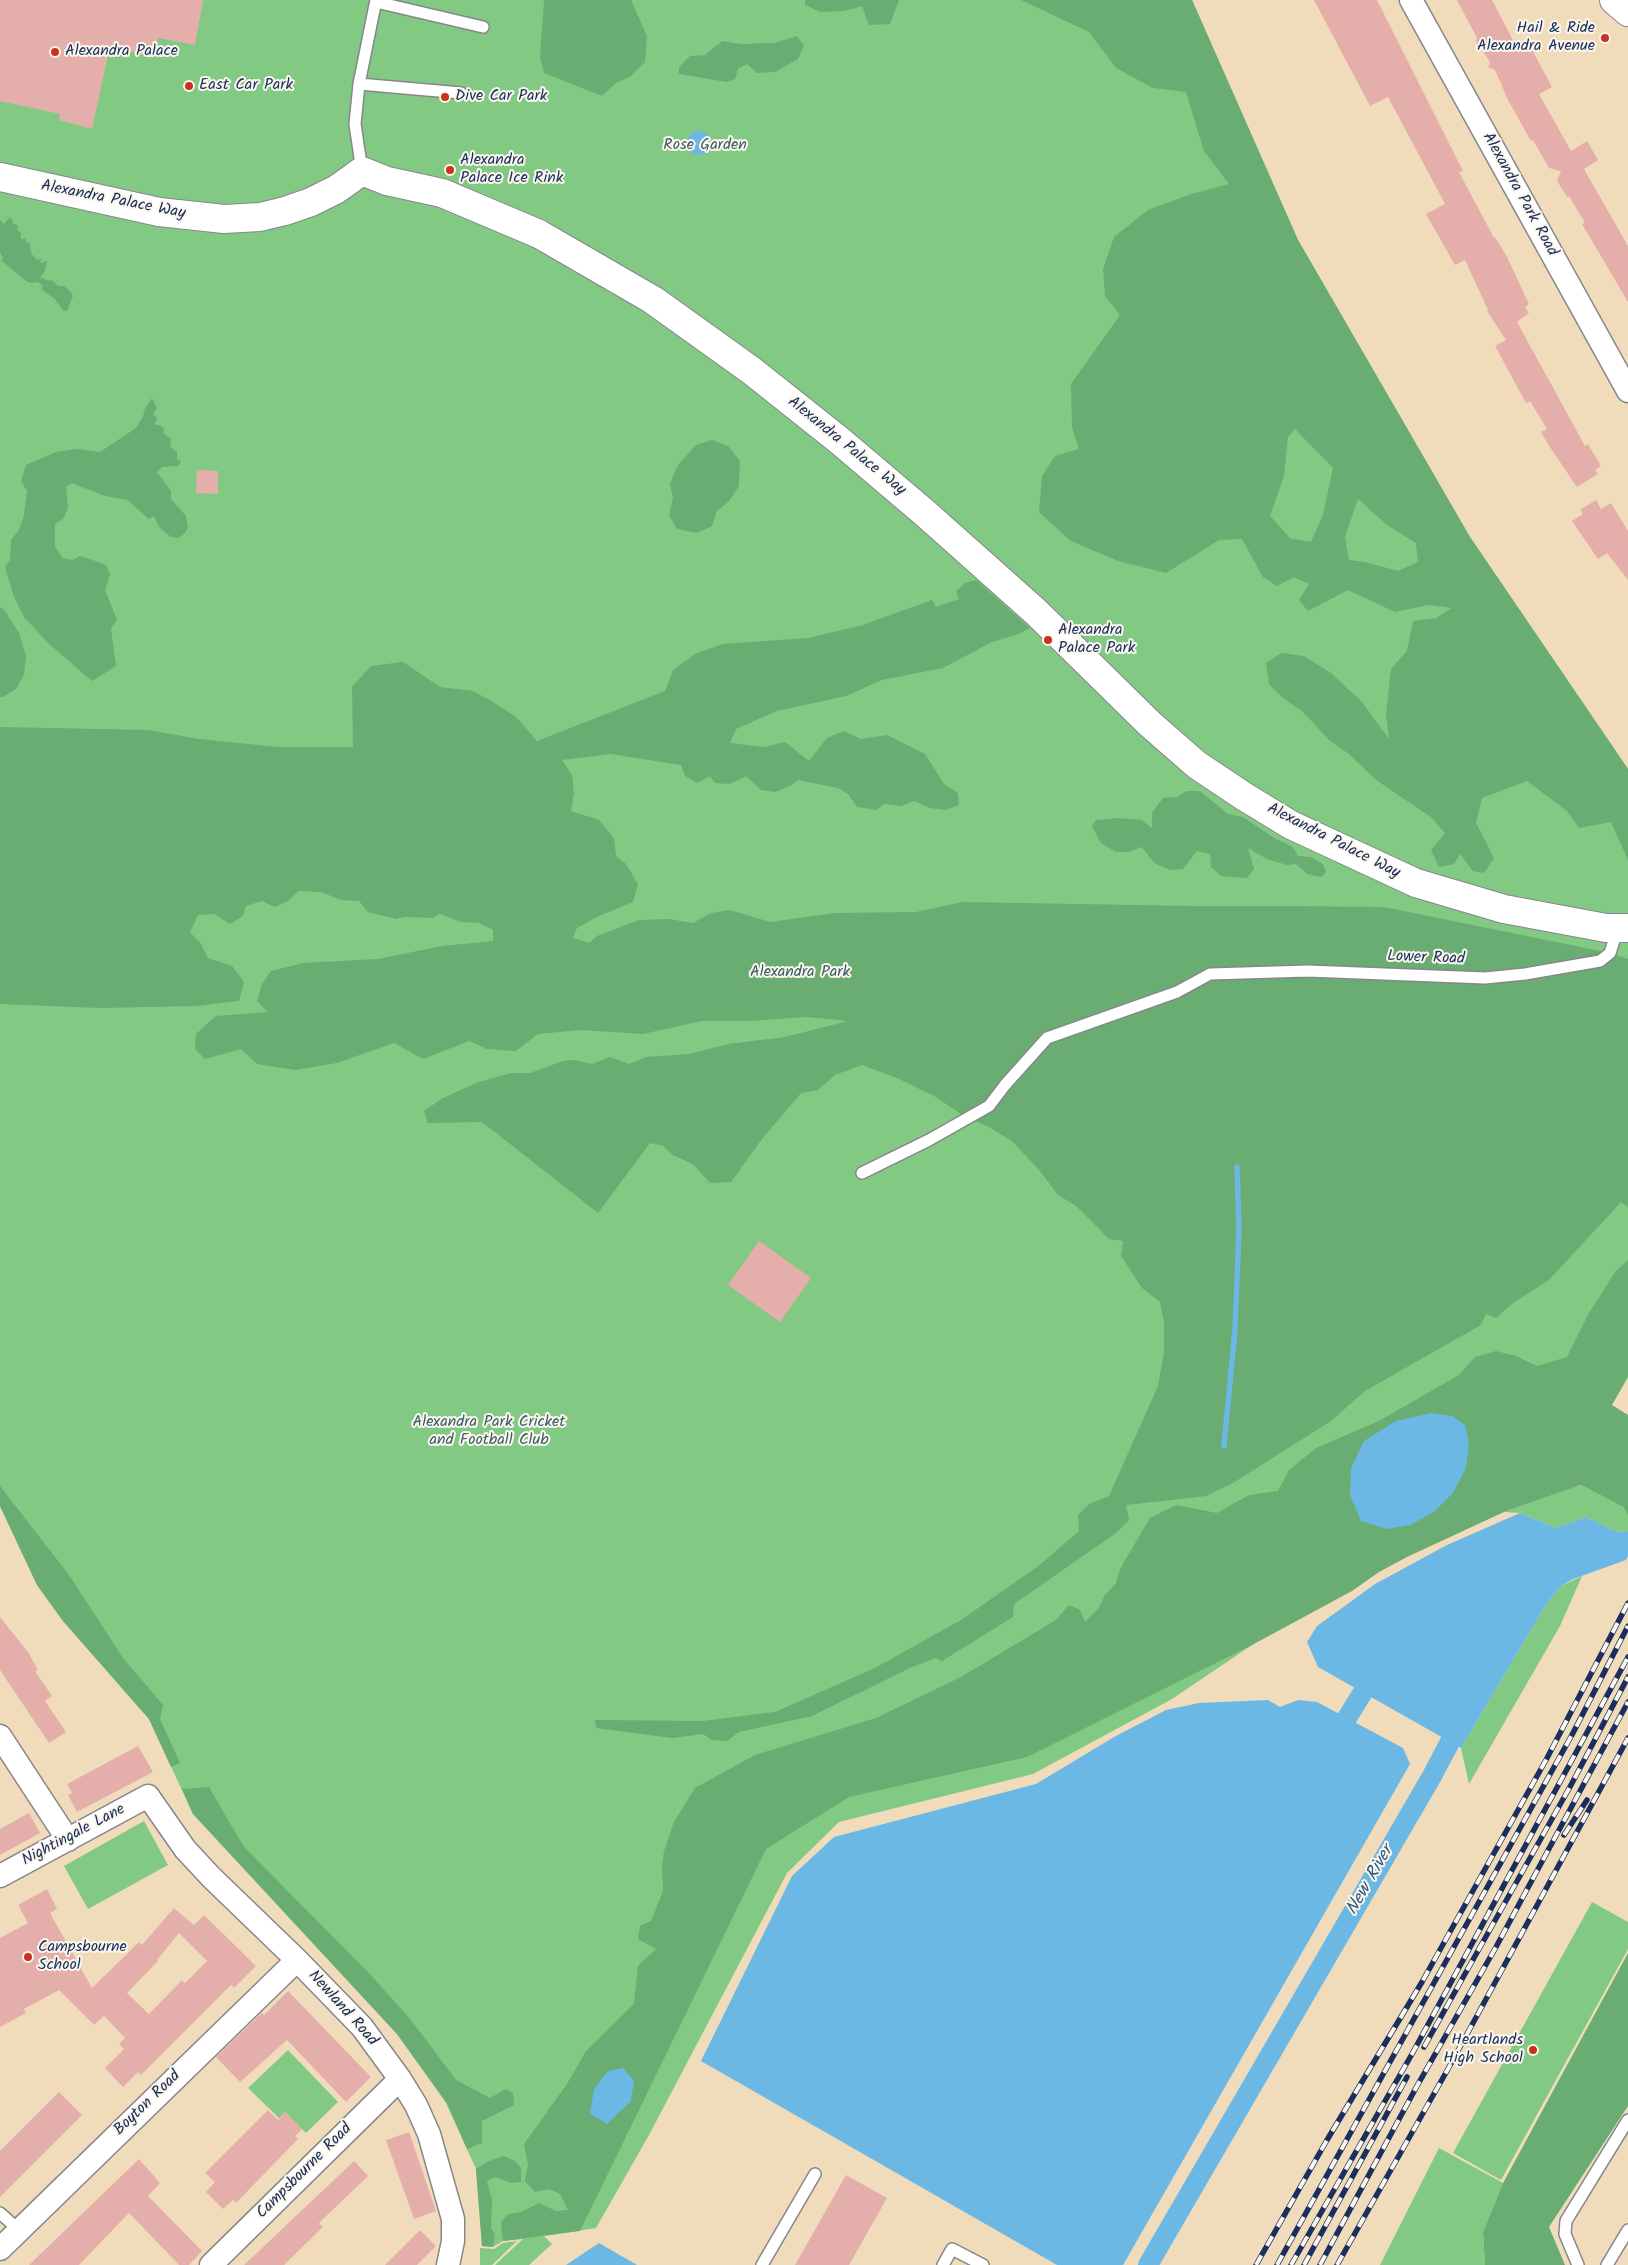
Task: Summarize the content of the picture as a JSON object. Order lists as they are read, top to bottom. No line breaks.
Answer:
{"streets":{"street":["Alexandra Park Road","Alexandra Palace Way","Nightingale Lane","Newland Road","Boyton Road","Campsbourne Road"],"lane":["Lower Road"]},"crossings":[["Alexandra Palace Way","Lower Road"],["Nightingale Lane","Newland Road"],["Newland Road","Boyton Road"],["Newland Road","Campsbourne Road"]],"water":["New River"],"parks":["Rose Garden","Alexandra Park","Alexandra Park Cricket and Football Club"],"places":["Hail & Ride Alexandra Avenue","Alexandra Palace","East Car Park","Dive Car Park","Alexandra Palace Ice Rink","Alexandra Palace Park","Campsbourne School","Heartlands High School"]}
